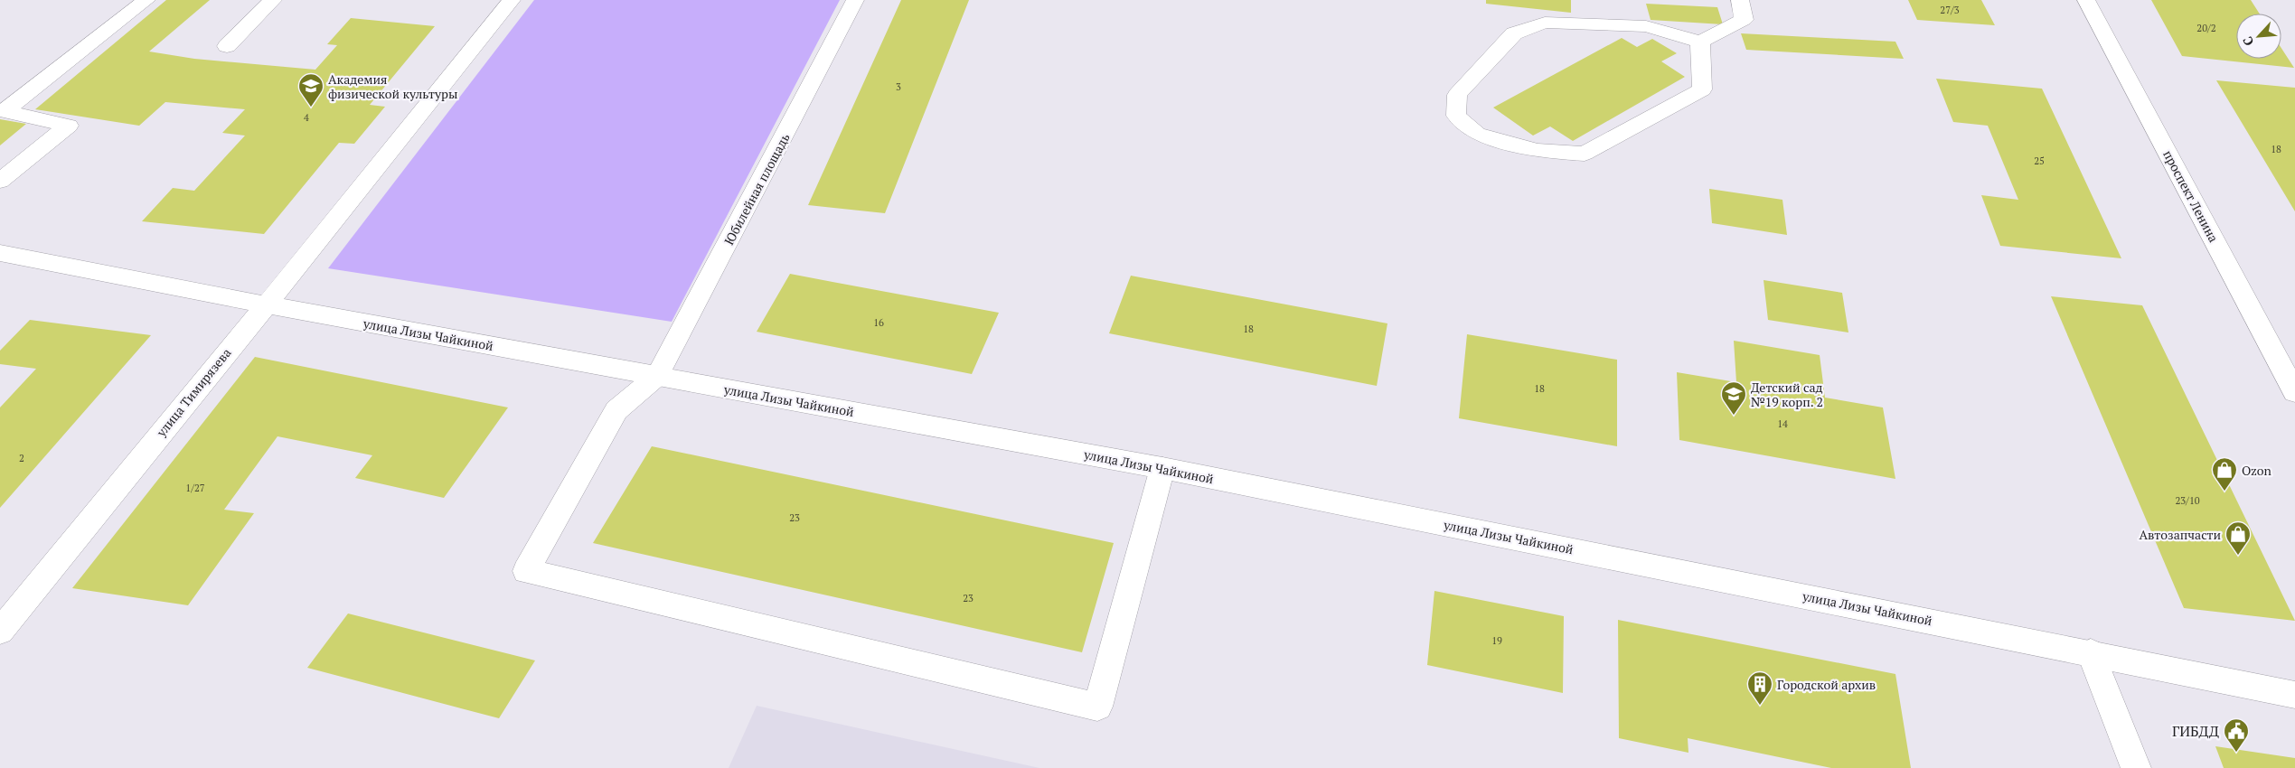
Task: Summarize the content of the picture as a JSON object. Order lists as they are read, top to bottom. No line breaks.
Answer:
{"streets":{"street":["Юбилейная площадь","проспект Ленина","улица Лизы Чайкиной","улица Тимирязева"]},"crossings":[["Юбилейная площадь","улица Лизы Чайкиной"],["улица Лизы Чайкиной","улица Тимирязева"]],"places":{"school or university":["Aкадемия физической культуры","Детский сад №19 корп. 2"],"shop":["Ozon","Автозапчасти"],"building":["Городской архив"],"public building":["ГИБДД"]},"house_numbers":["27/3","20/2","3","4","18","25","16","18","18","14","2","1/27","23/10","23","23","19"],"north":"bottom left"}
